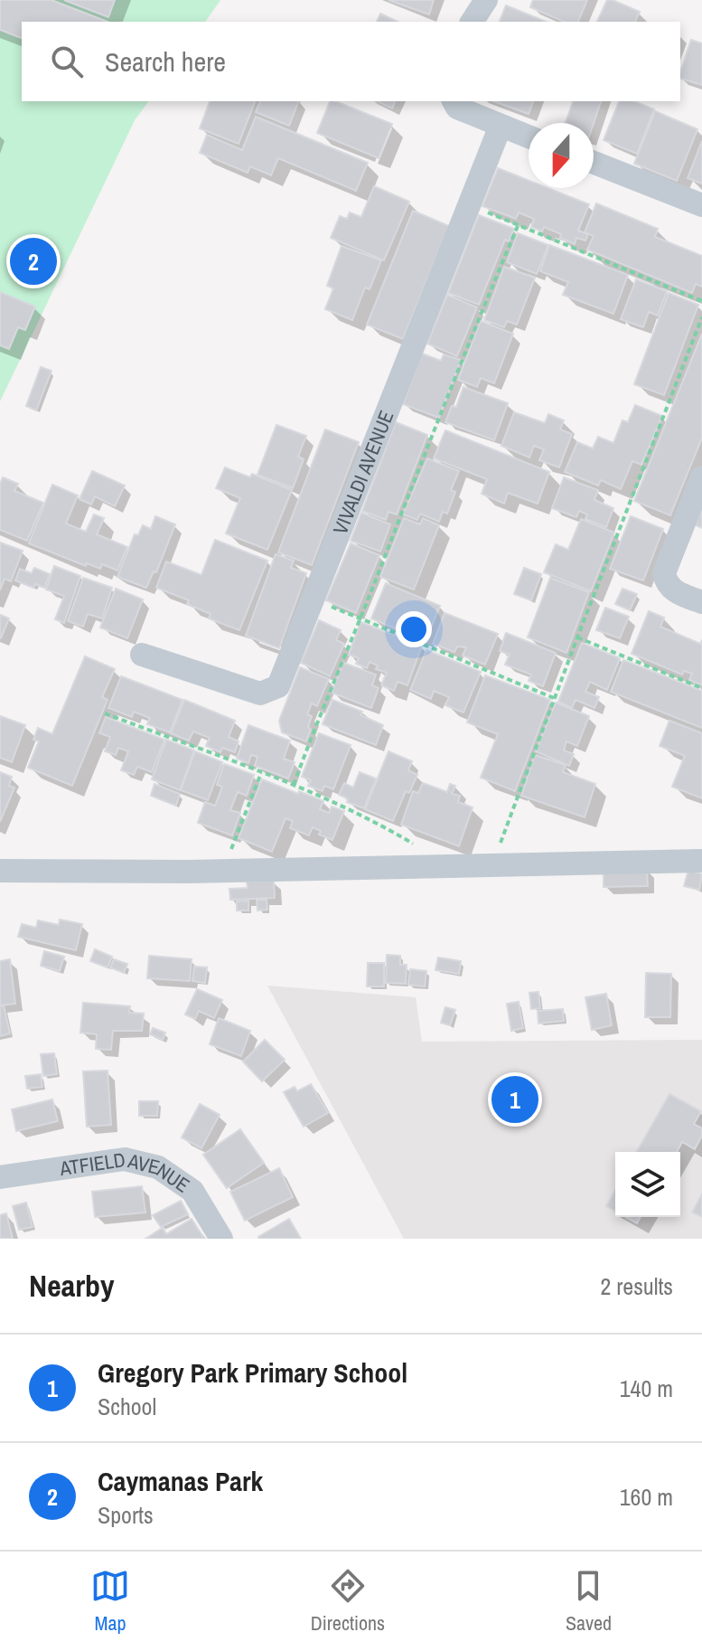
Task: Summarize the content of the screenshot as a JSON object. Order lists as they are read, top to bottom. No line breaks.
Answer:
{"streets":{"street":["VIVALDI AVENUE","ATFIELD AVENUE"]},"north":"bottom","page":{"search":"Search here","pins":["2","1"],"heading":["Nearby","2 results"],"list":[{"mark":"1","name":"Gregory Park Primary School","note":"School","value":"140 m"},{"mark":"2","name":"Caymanas Park","note":"Sports","value":"160 m"}],"nav":["Map","Directions","Saved"]}}
